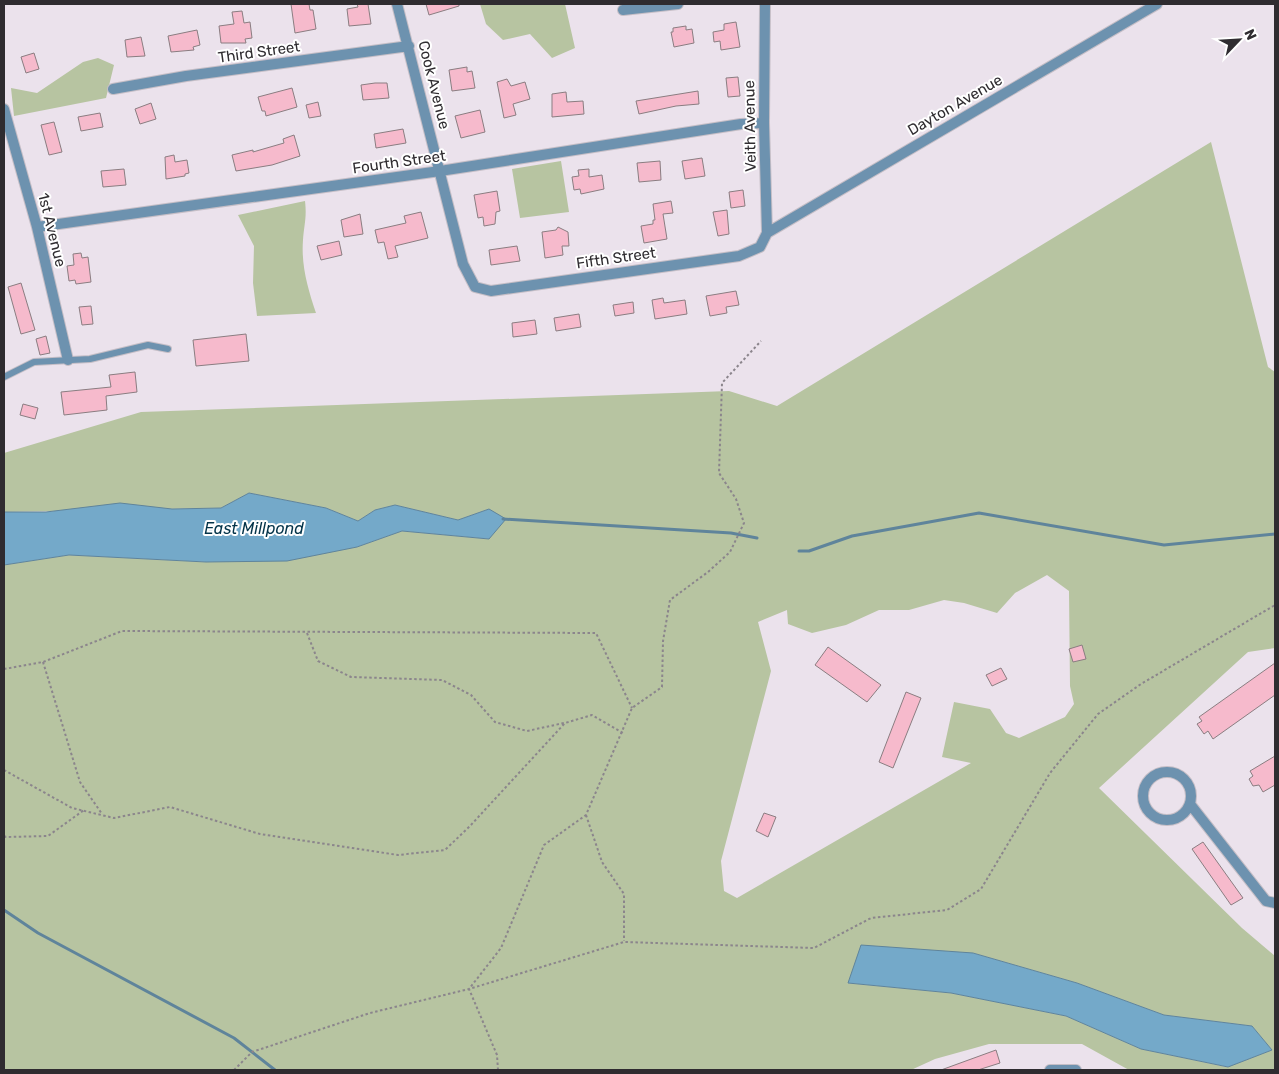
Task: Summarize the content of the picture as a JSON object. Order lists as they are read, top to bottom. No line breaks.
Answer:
{"streets":{"street":["Third Street","Cook Avenue","Dayton Avenue","Veith Avenue","Fourth Street","1st Avenue","Fifth Street"]},"crossings":[["Third Street","Cook Avenue"],["Cook Avenue","Fourth Street"],["Cook Avenue","Fifth Street"],["Dayton Avenue","Veith Avenue"],["Veith Avenue","Fourth Street"],["Veith Avenue","Fifth Street"],["Fourth Street","1st Avenue"]],"water":["East Millpond"],"north":"top right"}
